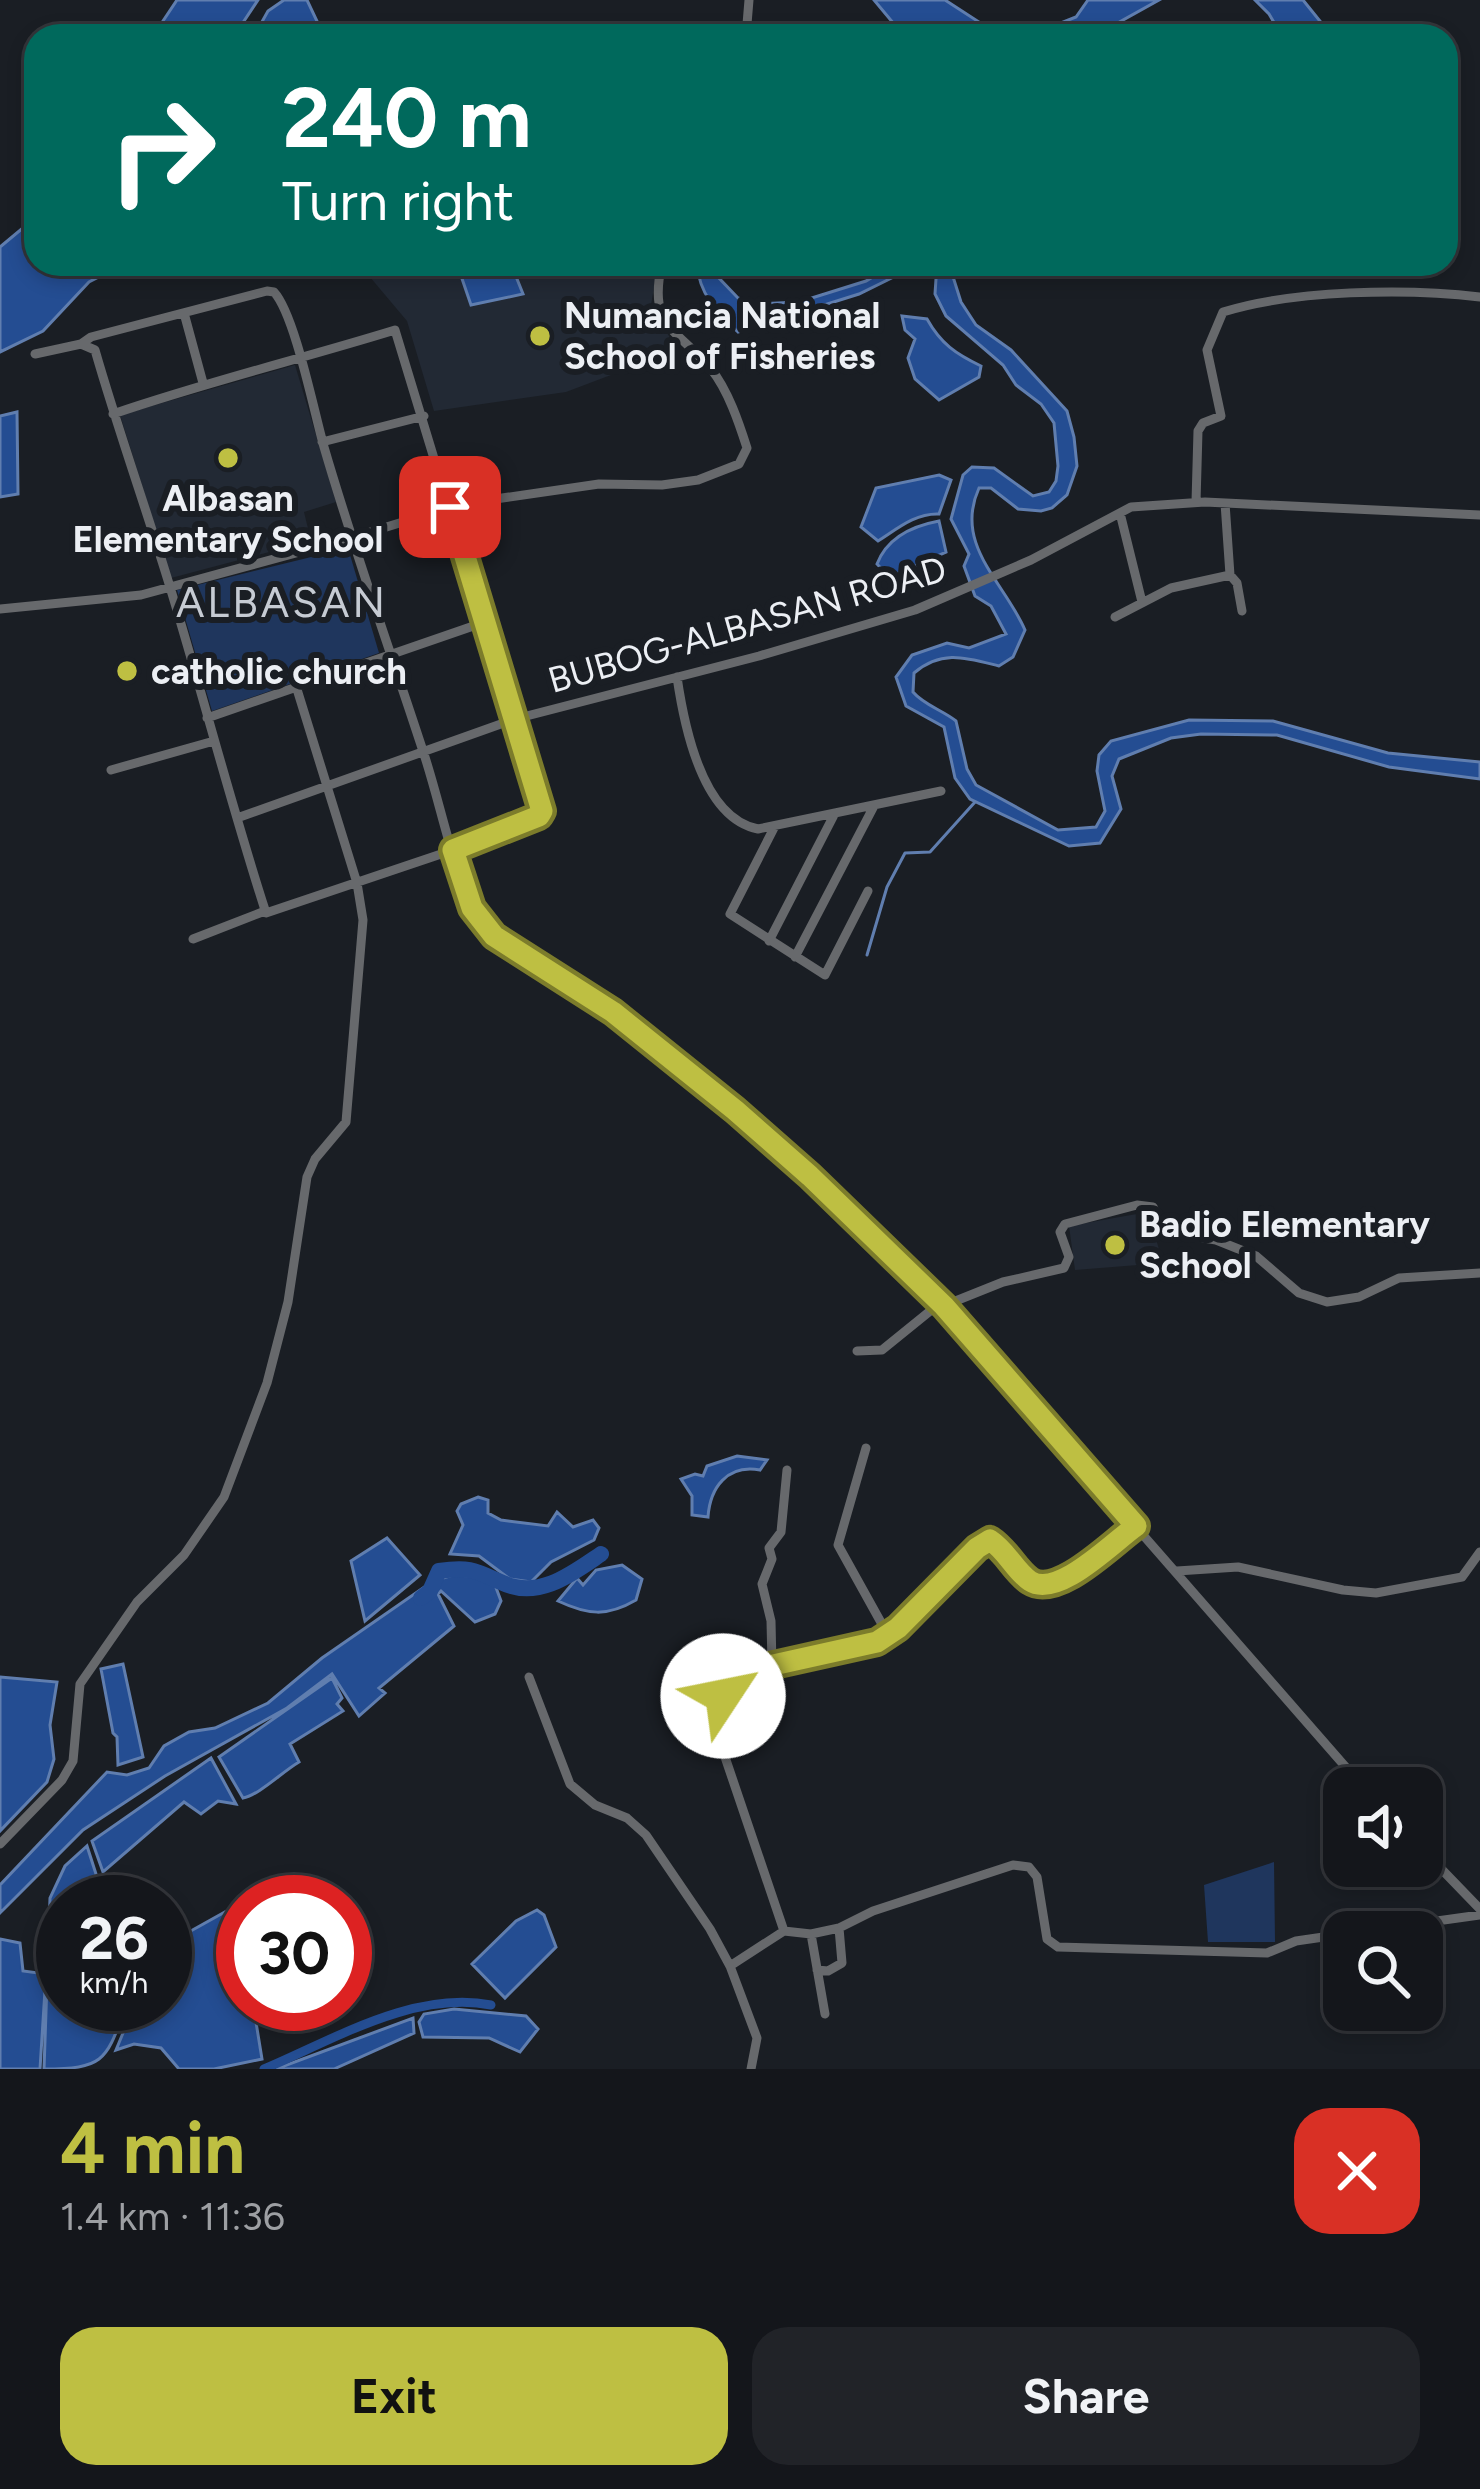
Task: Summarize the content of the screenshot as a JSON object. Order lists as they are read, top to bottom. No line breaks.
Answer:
{"streets":{"street":["BUBOG-ALBASAN ROAD"]},"districts":["ALBASAN"],"places":["Numancia National School of Fisheries","Albasan Elementary School","catholic church","Badio Elementary School"],"page":{"turn":["240 m","Turn right"],"speed":"26 km/h","limit":"30","heading":["4 min","1.4 km · 11:36"],"buttons":["Exit","Share"]}}
